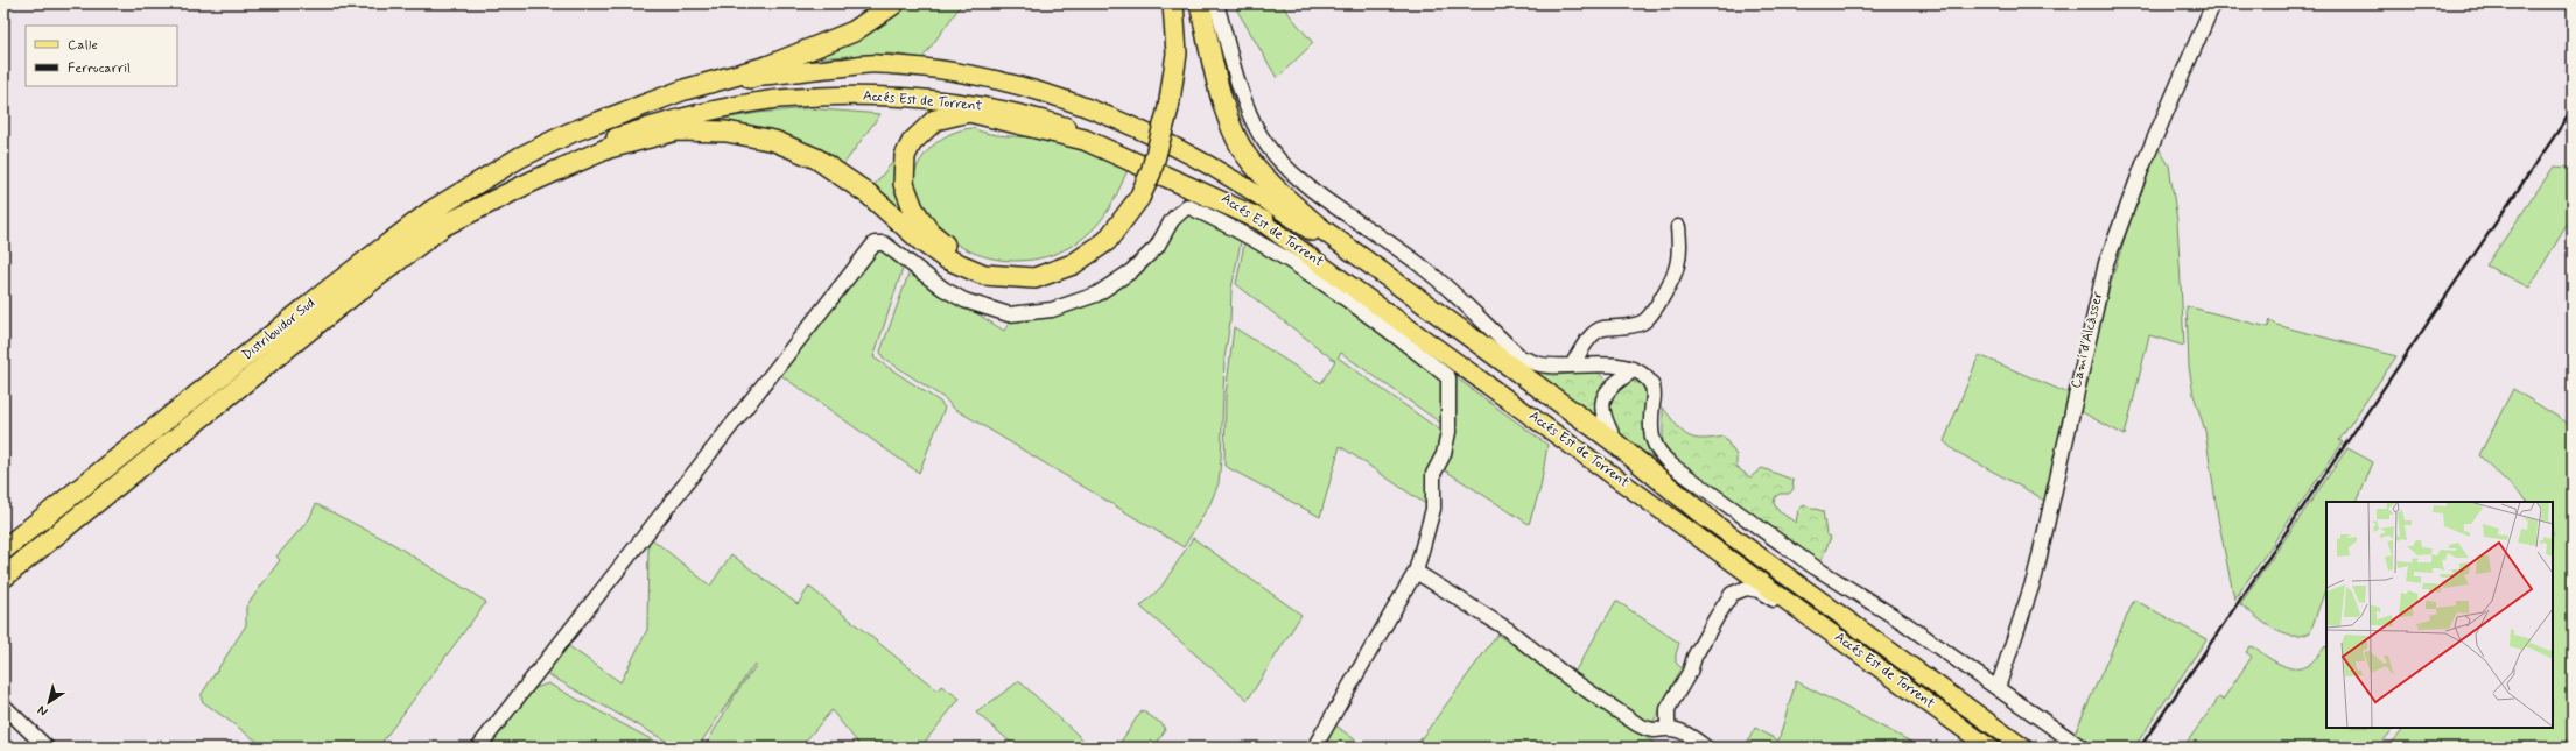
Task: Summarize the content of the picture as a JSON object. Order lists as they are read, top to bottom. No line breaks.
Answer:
{"streets":{"highway":["Distribuïdor Sud"],"main road":["Accés Est de Torrent"],"street":["Camí d'Alcàsser"]},"crossings":[["Accés Est de Torrent","Distribuïdor Sud"]],"legend":["Calle","Ferrocarril"],"north":"bottom left"}
